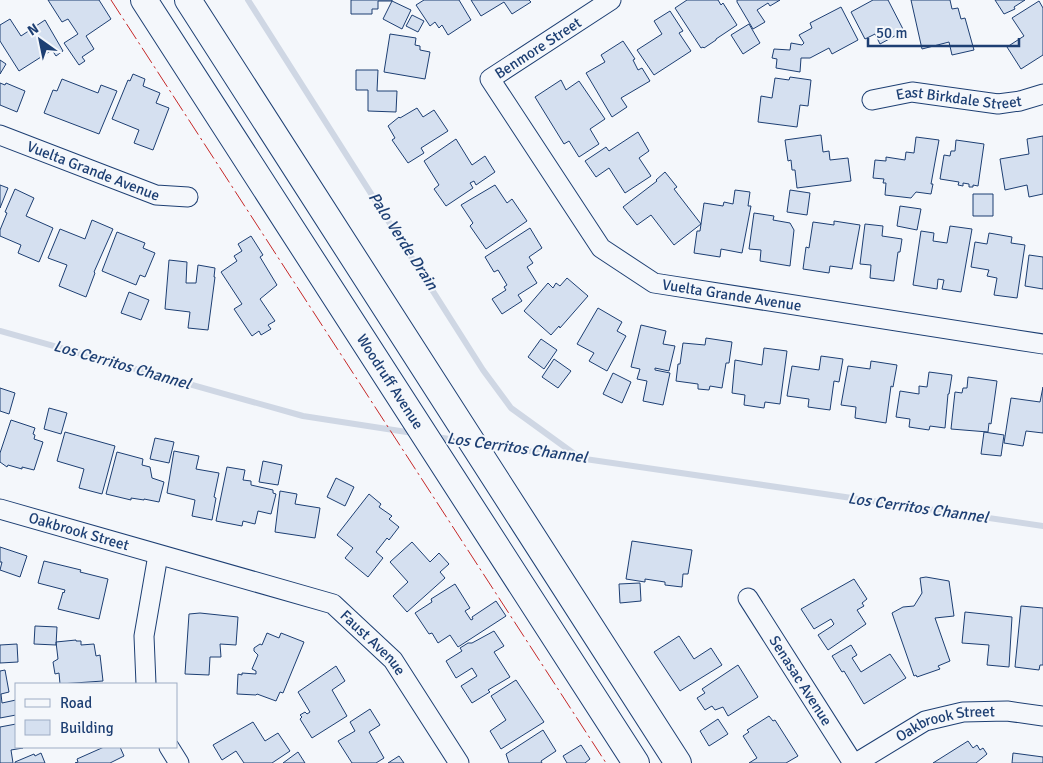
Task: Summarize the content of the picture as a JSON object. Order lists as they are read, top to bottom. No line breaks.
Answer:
{"streets":{"main road":["Woodruff Avenue"],"street":["Benmore Street","East Birkdale Street","Vuelta Grande Avenue","Oakbrook Street","Faust Avenue","Senasac Avenue"]},"crossings":[["Benmore Street","Vuelta Grande Avenue"],["Oakbrook Street","Faust Avenue"],["Oakbrook Street","Senasac Avenue"]],"water":["Palo Verde Drain","Los Cerritos Channel"],"legend":["Road","Building"],"scale_bar":"50 m","north":"top left"}
